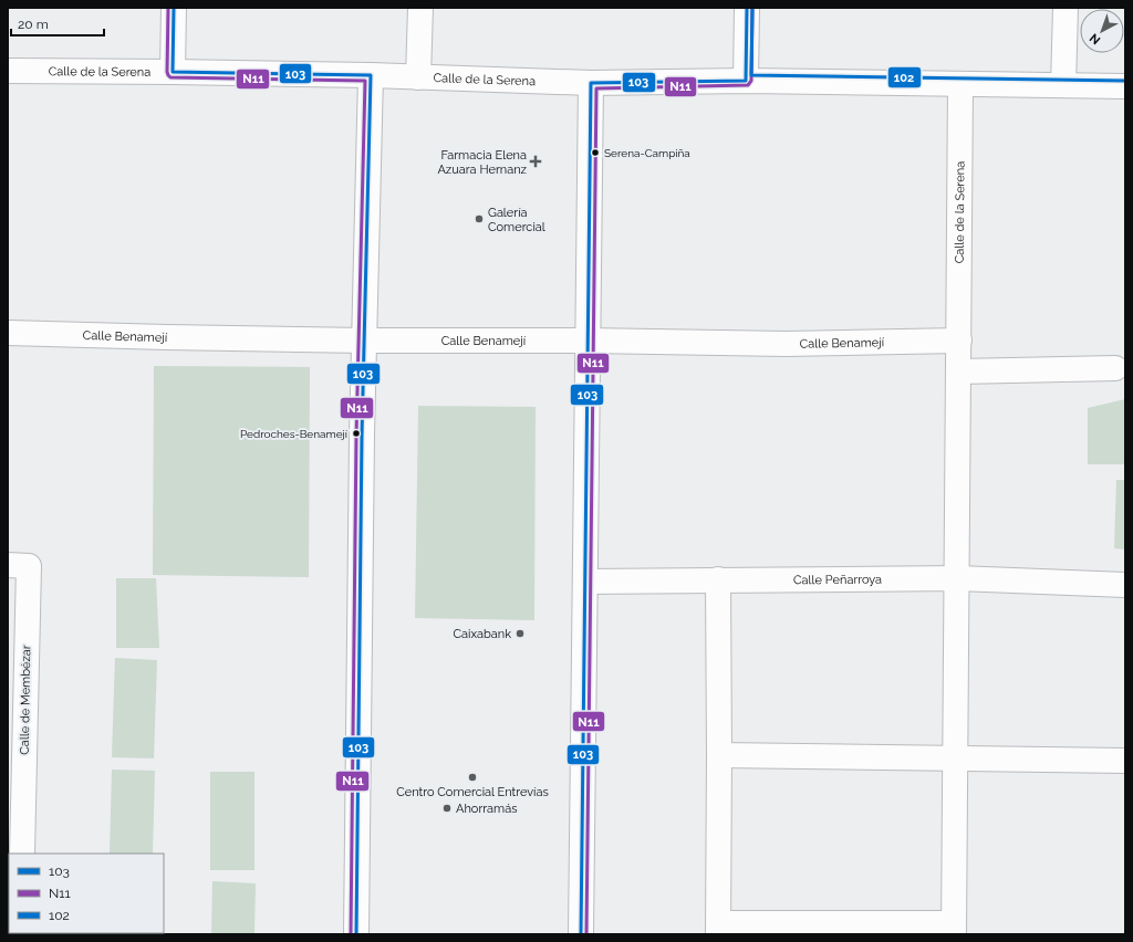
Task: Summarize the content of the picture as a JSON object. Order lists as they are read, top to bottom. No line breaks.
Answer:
{"streets":{"street":["Calle de la Serena","Calle Benamejí","Calle Peñarroya","Calle de Membézar"]},"crossings":[["Calle de la Serena","Calle Benamejí"]],"places":{"other":["Serena-Campiña","Galería Comercial","Pedroches-Benamejí","Caixabank","Centro Comercial Entrevías","Ahorramás"],"health":["Farmacia Elena Azuara Hernanz"]},"lines":["transit line 103","transit line N11","transit line 102"],"legend":["103","N11","102"],"scale_bar":"20 m","north":"bottom left"}
